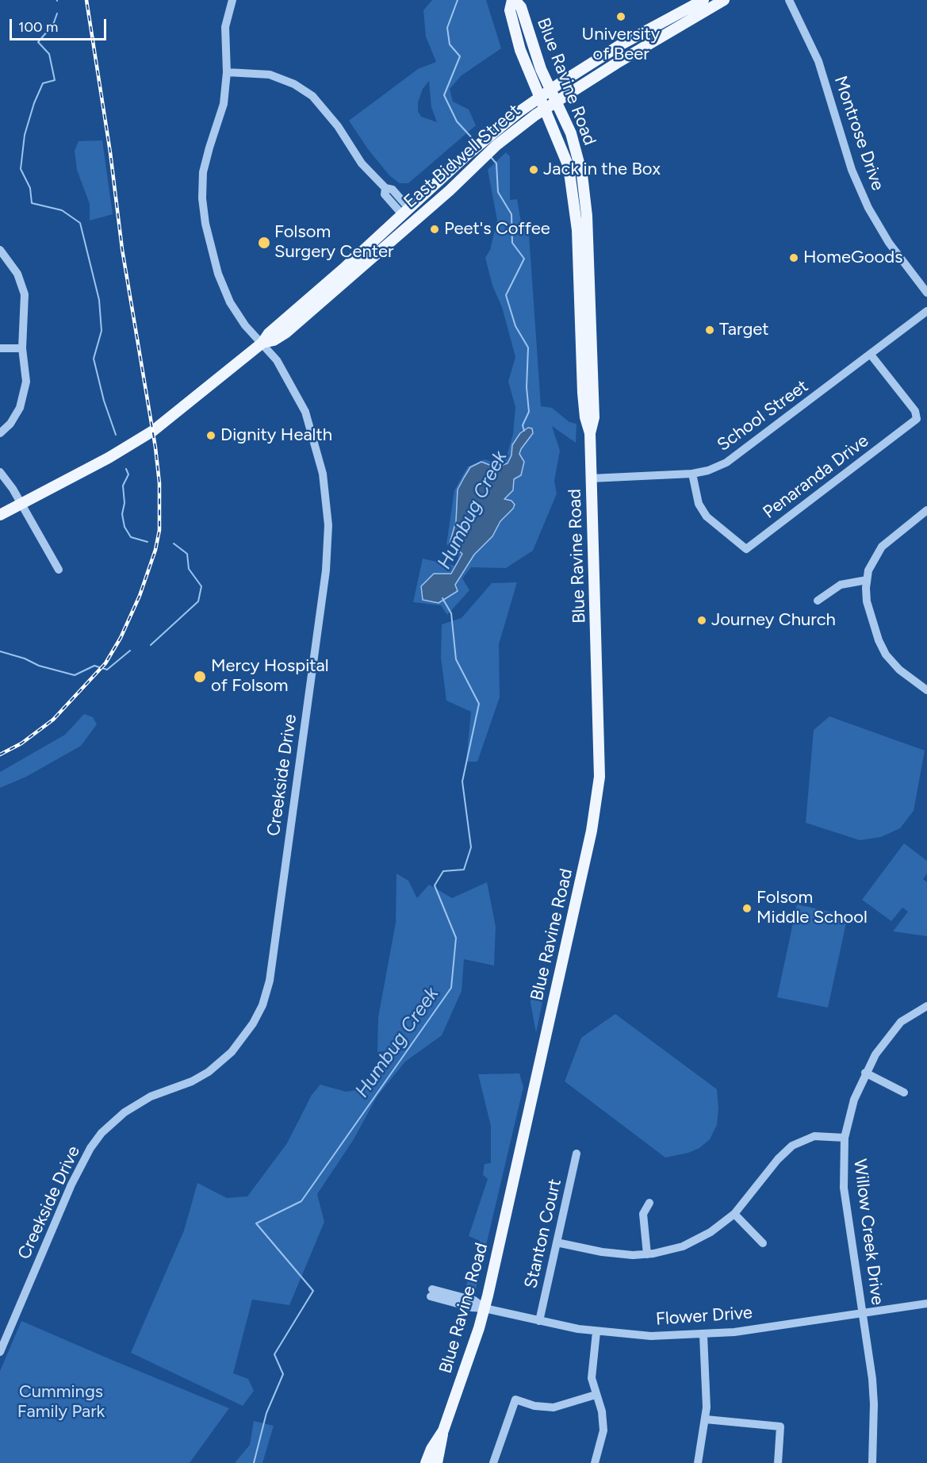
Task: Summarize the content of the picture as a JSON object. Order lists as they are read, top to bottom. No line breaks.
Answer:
{"streets":{"main road":["Blue Ravine Road","East Bidwell Street"],"street":["Montrose Drive","School Street","Penaranda Drive","Creekside Drive","Willow Creek Drive","Stanton Court","Flower Drive"]},"crossings":[["Blue Ravine Road","East Bidwell Street"],["Blue Ravine Road","School Street"],["Blue Ravine Road","Flower Drive"],["East Bidwell Street","Creekside Drive"],["School Street","Penaranda Drive"],["Willow Creek Drive","Flower Drive"],["Stanton Court","Flower Drive"]],"water":["Humbug Creek"],"parks":["Cummings Family Park"],"places":["University of Beer","Jack in the Box","Peet's Coffee","Folsom Surgery Center","HomeGoods","Target","Dignity Health","Journey Church","Mercy Hospital of Folsom","Folsom Middle School"],"scale_bar":"100 m"}
